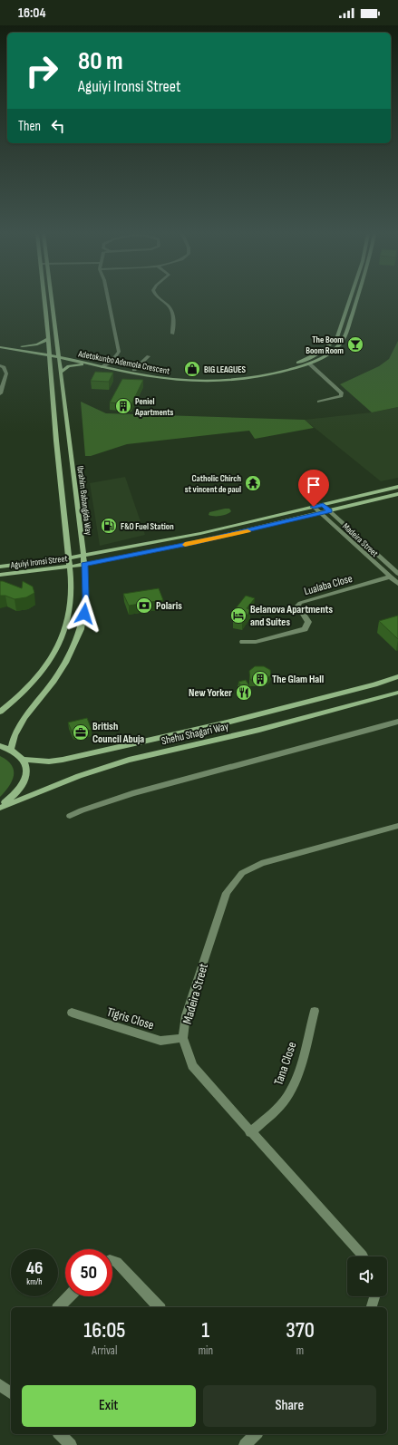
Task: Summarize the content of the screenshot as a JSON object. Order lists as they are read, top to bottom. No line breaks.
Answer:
{"streets":{"main road":["Adetokunbo Ademola Crescent","Ibrahim Babangida Way","Aguiyi Ironsi Street","Shehu Shagari Way"],"street":["Madeira Street","Lualaba Close","Tigris Close","Tana Close"]},"crossings":[["Adetokunbo Ademola Crescent","Ibrahim Babangida Way"],["Ibrahim Babangida Way","Aguiyi Ironsi Street"],["Madeira Street","Aguiyi Ironsi Street"],["Madeira Street","Tigris Close"],["Madeira Street","Tana Close"]],"places":{"bar":["The Boom Boom Room"],"shop":["BIG LEAGUES"],"building":["Peniel Apartments","The Glam Hall"],"temple":["Catholic Chirch st vincent de paul"],"fuel station":["F&O Fuel Station"],"bank":["Polaris"],"hotel":["Belanova Apartments and Suites"],"restaurant":["New Yorker"],"office":["British Council Abuja"]},"page":{"status":"16:04","turn":["80 m","Aguiyi Ironsi Street"],"then":"Then","speed":"46 km/h","limit":"50","eta":["16:05","Arrival","1","min","370","m"],"buttons":["Exit","Share"]}}
